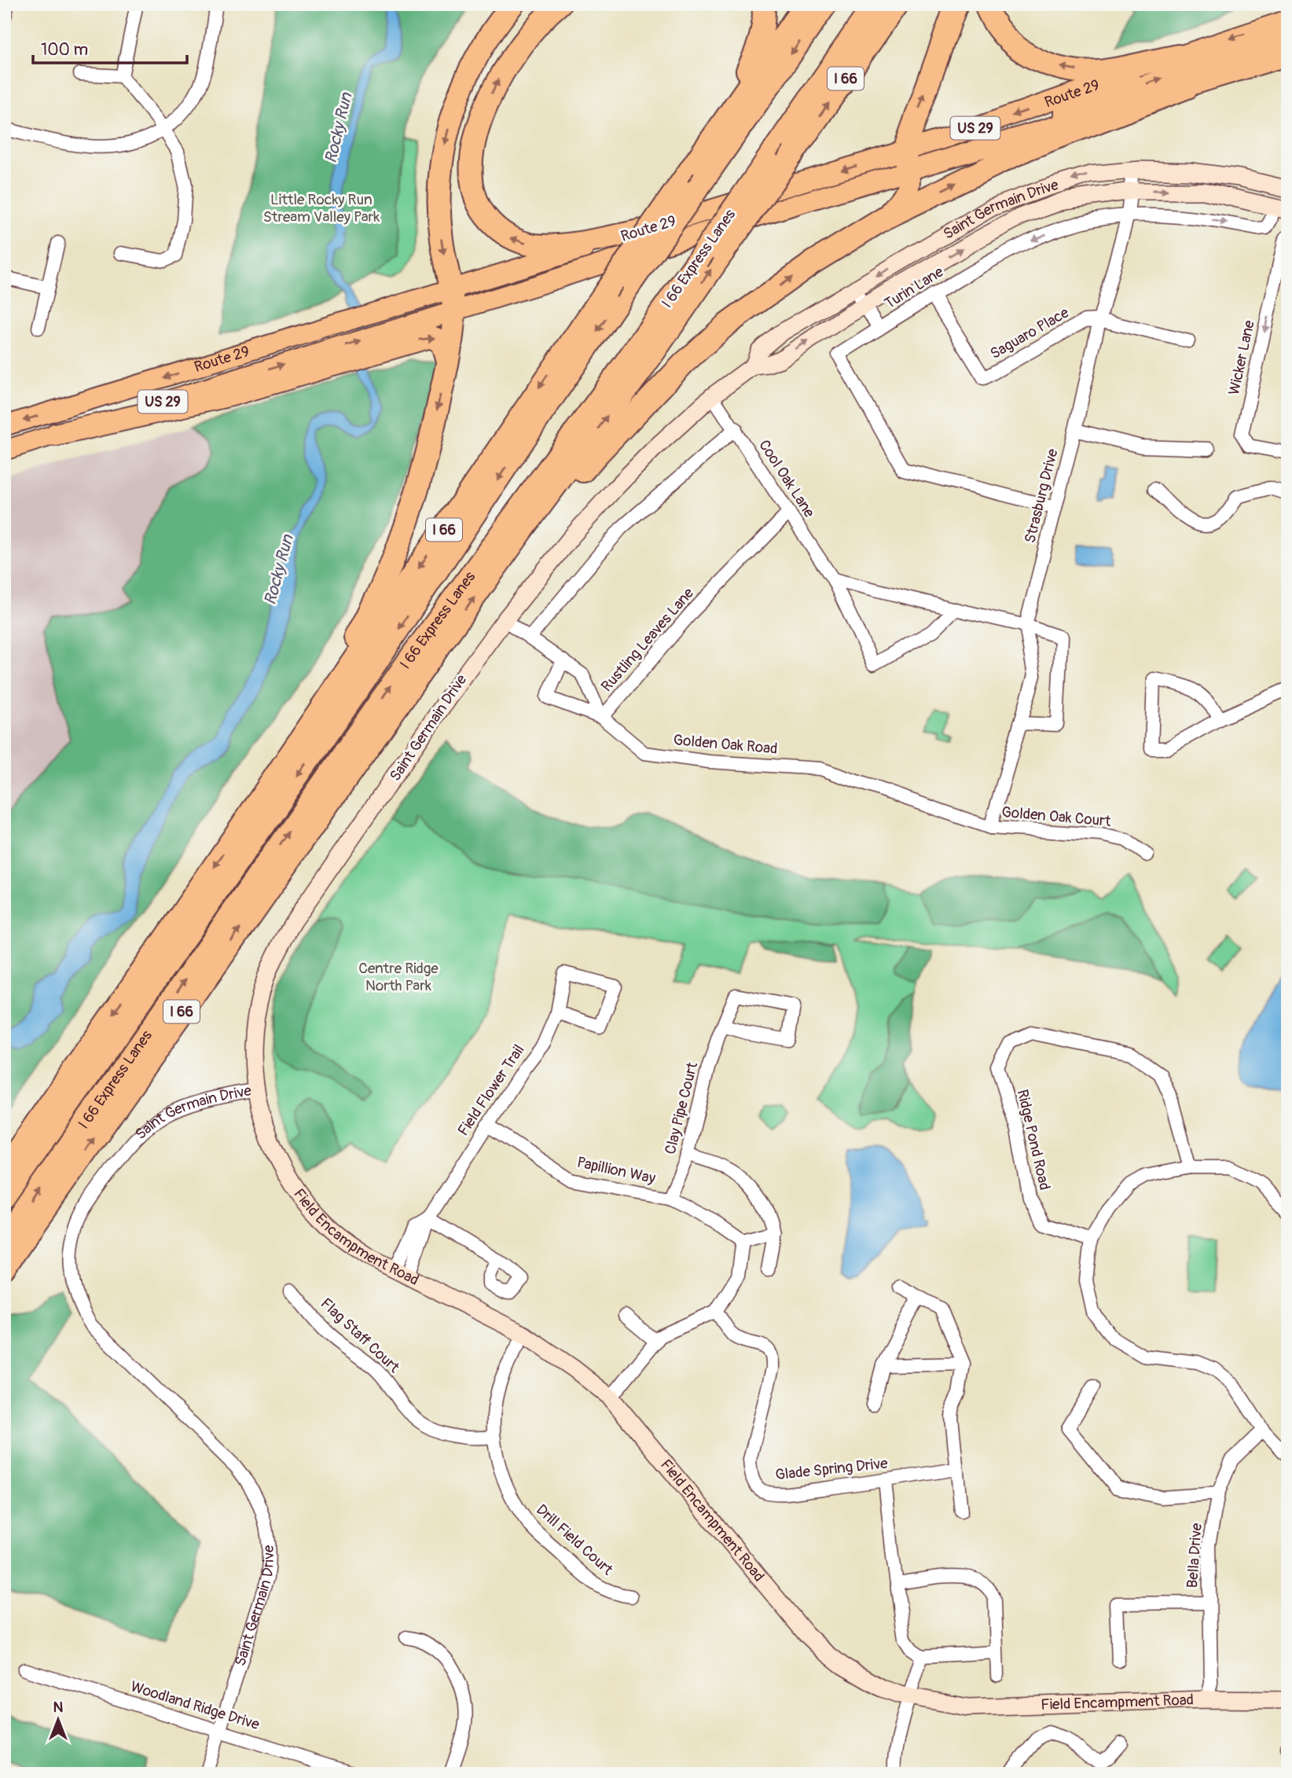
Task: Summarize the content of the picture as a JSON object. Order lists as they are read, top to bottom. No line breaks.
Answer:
{"streets":{"highway":["I 66","I 66 Express Lanes"],"main road":["Route 29","US 29"],"street":["Saint Germain Drive","Turin Lane","Saguaro Place","Wicker Lane","Cool Oak Lane","Strasburg Drive","Rustling Leaves Lane","Golden Oak Road","Golden Oak Court","Field Flower Trail","Clay Pipe Court","Ridge Pond Road","Papillion Way","Field Encampment Road","Flag Staff Court","Glade Spring Drive","Drill Field Court","Bella Drive","Woodland Ridge Drive"]},"crossings":[["Saint Germain Drive","Turin Lane"],["Saint Germain Drive","Cool Oak Lane"],["Saint Germain Drive","Strasburg Drive"],["Saint Germain Drive","Golden Oak Road"],["Saint Germain Drive","Field Encampment Road"],["Saint Germain Drive","Woodland Ridge Drive"],["Turin Lane","Saguaro Place"],["Turin Lane","Strasburg Drive"],["Saguaro Place","Strasburg Drive"],["Cool Oak Lane","Rustling Leaves Lane"],["Strasburg Drive","Golden Oak Road"],["Strasburg Drive","Golden Oak Court"],["Rustling Leaves Lane","Golden Oak Road"],["Golden Oak Road","Golden Oak Court"],["Field Flower Trail","Papillion Way"],["Field Flower Trail","Field Encampment Road"],["Clay Pipe Court","Papillion Way"],["Field Encampment Road","Drill Field Court"],["Field Encampment Road","Bella Drive"],["Flag Staff Court","Drill Field Court"]],"one_way":["Wicker Lane"],"water":["Rocky Run"],"parks":["Little Rocky Run Stream Valley Park","Centre Ridge North Park"],"scale_bar":"100 m","north":"top"}
